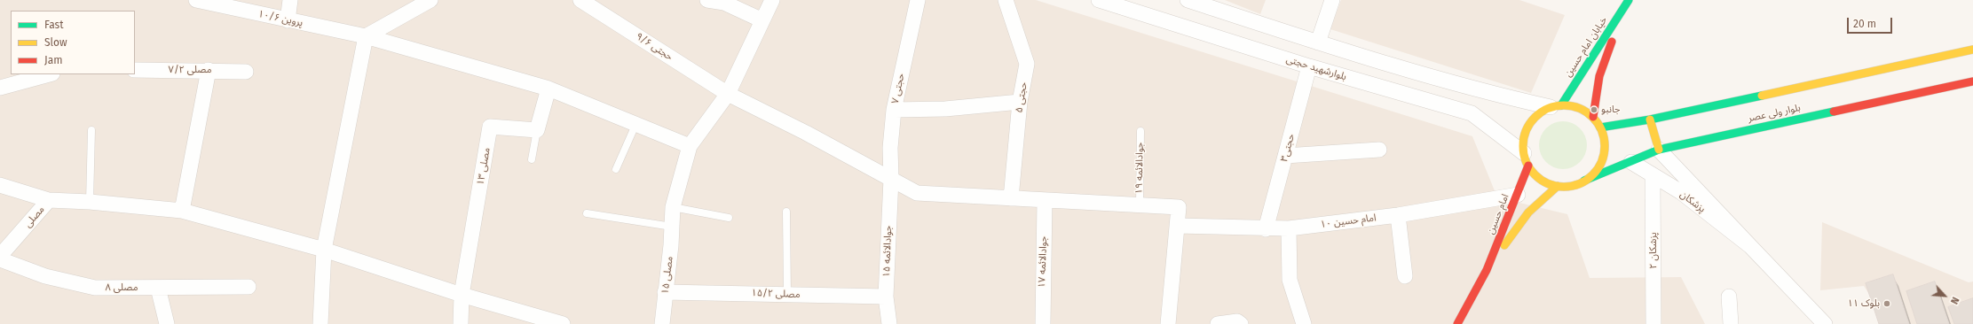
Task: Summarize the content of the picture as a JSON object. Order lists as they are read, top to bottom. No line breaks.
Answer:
{"streets":{"street":["پروین ۱۰/۶","حجتی ۹/۶","خیابان امام حسین","بلوارشهید حجتی","مصلی ۷/۲","حجتی ۷","حجتی ۵","بلوار ولی عصر","حجتی۳","مصلی ۱۳","پزشکان","امام حسین","مصلی","۱۰ امام حسین","پزشکان ۲","جوادالائمه ۱۵","جوادالائمه ۱۷","مصلی ۱۵","مصلی ۸","مصلی ۱۵/۲"],"lane":["جوادالائمه ۱۹"]},"crossings":[["پروین ۱۰/۶","مصلی ۱۵"],["حجتی ۹/۶","حجتی ۷"],["حجتی ۹/۶","حجتی ۵"],["حجتی ۹/۶","جوادالائمه ۱۹"],["حجتی ۹/۶","۱۰ امام حسین"],["حجتی ۹/۶","جوادالائمه ۱۵"],["حجتی ۹/۶","جوادالائمه ۱۷"],["خیابان امام حسین","بلوارشهید حجتی"],["خیابان امام حسین","بلوار ولی عصر"],["خیابان امام حسین","امام حسین"],["بلوارشهید حجتی","بلوار ولی عصر"],["بلوارشهید حجتی","حجتی۳"],["بلوارشهید حجتی","امام حسین"],["حجتی ۷","جوادالائمه ۱۵"],["بلوار ولی عصر","پزشکان"],["بلوار ولی عصر","امام حسین"],["حجتی۳","۱۰ امام حسین"],["پزشکان","پزشکان ۲"],["امام حسین","۱۰ امام حسین"],["جوادالائمه ۱۵","مصلی ۱۵/۲"],["مصلی ۱۵","مصلی ۱۵/۲"]],"places":["جانبو","بلوک ۱۱"],"legend":["Fast","Slow","Jam"],"scale_bar":"20 m","north":"bottom right"}
